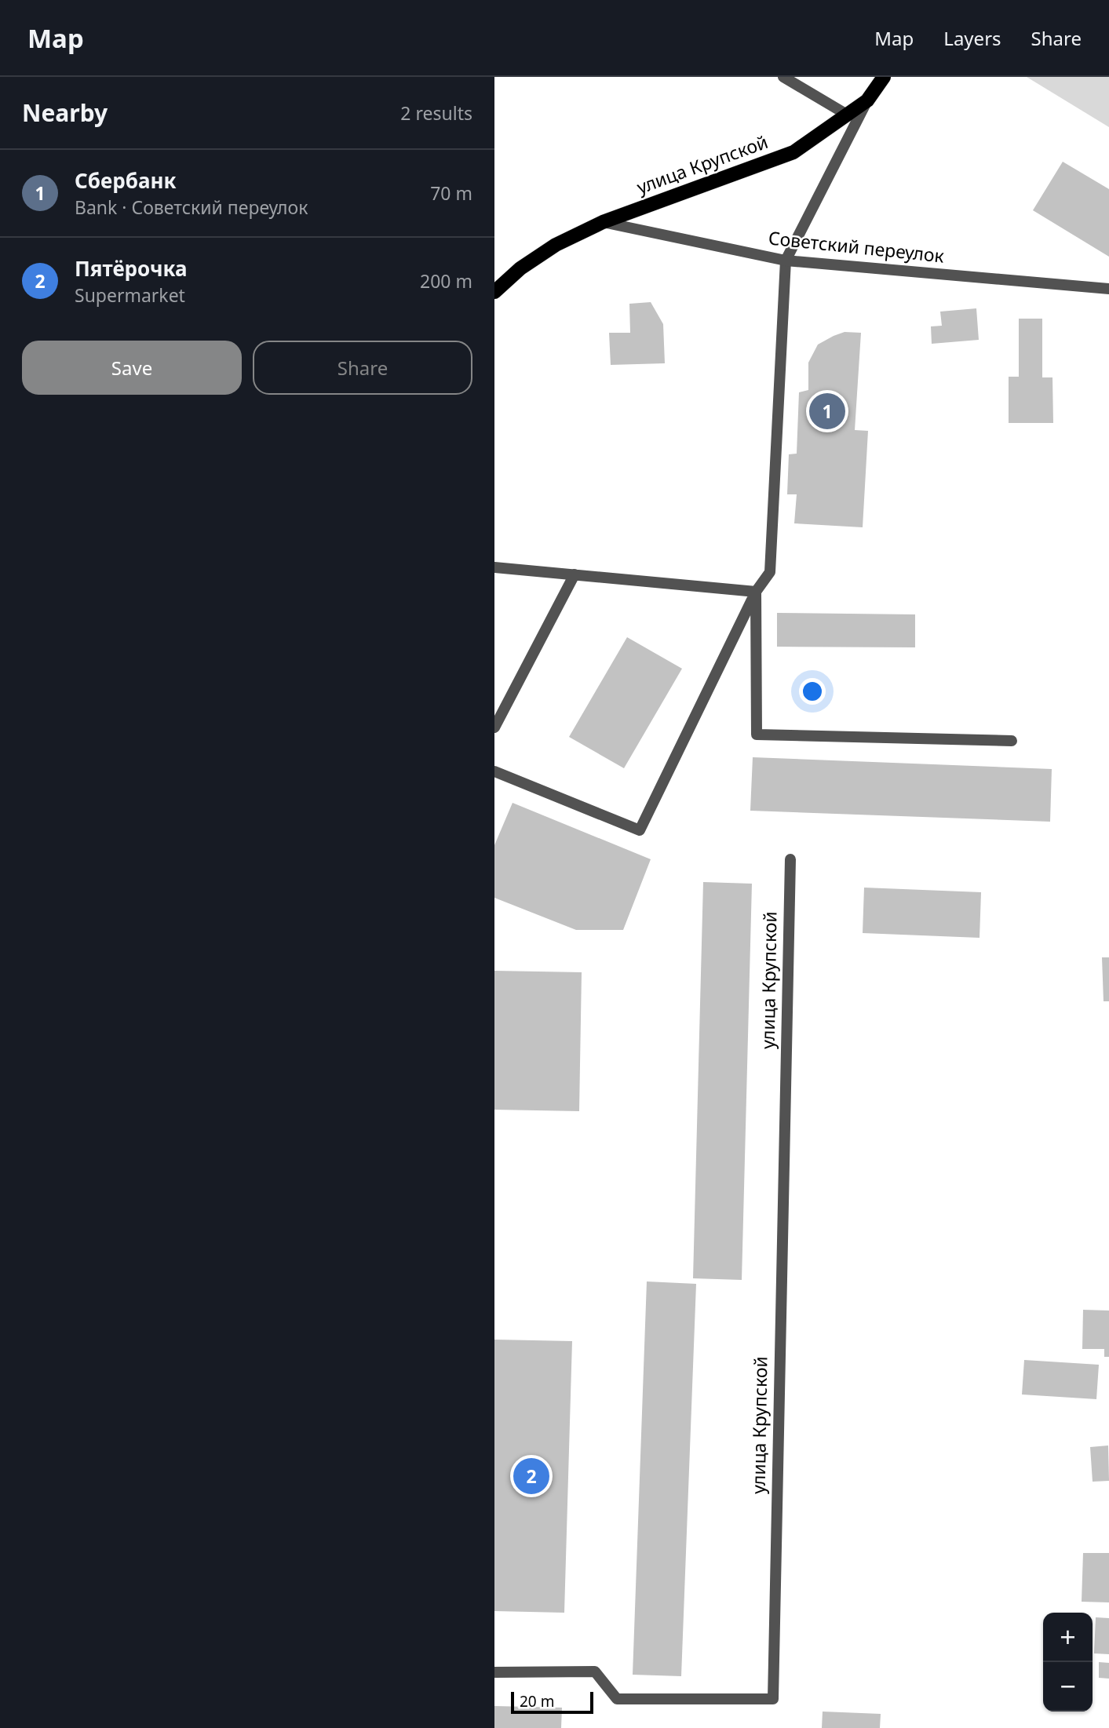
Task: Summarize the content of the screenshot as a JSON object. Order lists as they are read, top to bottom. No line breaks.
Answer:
{"streets":{"main road":["улица Крупской"],"street":["Советский переулок"]},"crossings":[["улица Крупской","Советский переулок"]],"scale_bar":"20 m","page":{"header":"Map","nav":["Map","Layers","Share"],"heading":["Nearby","2 results"],"list":[{"mark":"1","name":"Сбербанк","note":"Bank · Советский переулок","value":"70 m"},{"mark":"2","name":"Пятёрочка","note":"Supermarket","value":"200 m"}],"buttons":["Save","Share"],"pins":["1","2"],"map_buttons":["+","−"],"scale":"20 m"}}
